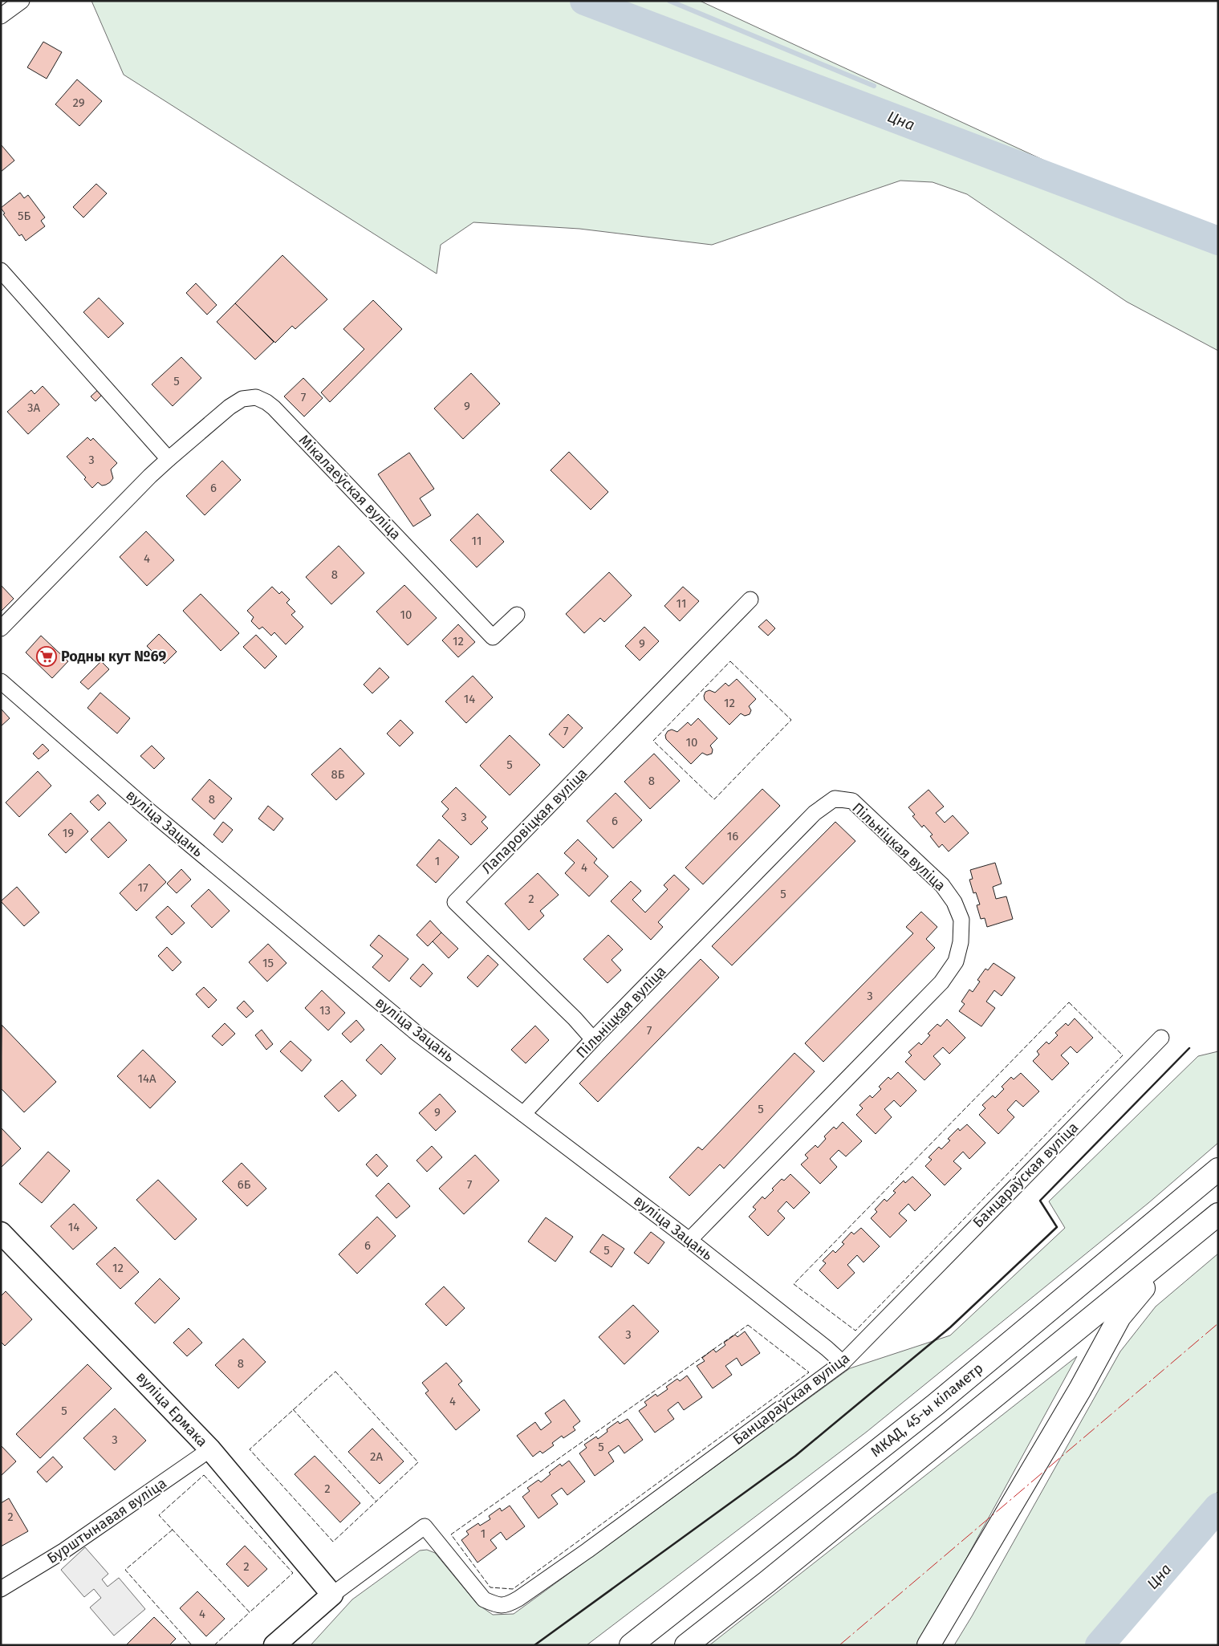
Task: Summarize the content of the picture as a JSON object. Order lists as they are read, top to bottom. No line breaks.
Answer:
{"streets":{"highway":["МКАД, 45-ы кіламетр"],"street":["Мікалаеўская вуліца","Лапаровіцкая вуліца","вуліца Зацань","Пільніцкая вуліца","Банцараўская вуліца","вуліца Ермака","Бурштынавая вуліца"]},"crossings":[["Лапаровіцкая вуліца","Пільніцкая вуліца"],["вуліца Зацань","Пільніцкая вуліца"],["вуліца Зацань","Банцараўская вуліца"],["Банцараўская вуліца","вуліца Ермака"],["вуліца Ермака","Бурштынавая вуліца"]],"water":["Цна"],"places":{"supermarket":["Родны кут №69"]},"house_numbers":["29","5Б","5","7","9","3А","3","6","11","4","8","11","10","12","9","14","12","7","10","5","8Б","8","8","3","6","19","16","1","4","17","5","2","15","3","13","7","14А","5","9","6Б","7","14","6","5","12","3","8","4","5","3","5","2А","2","2","1","2","4"]}
